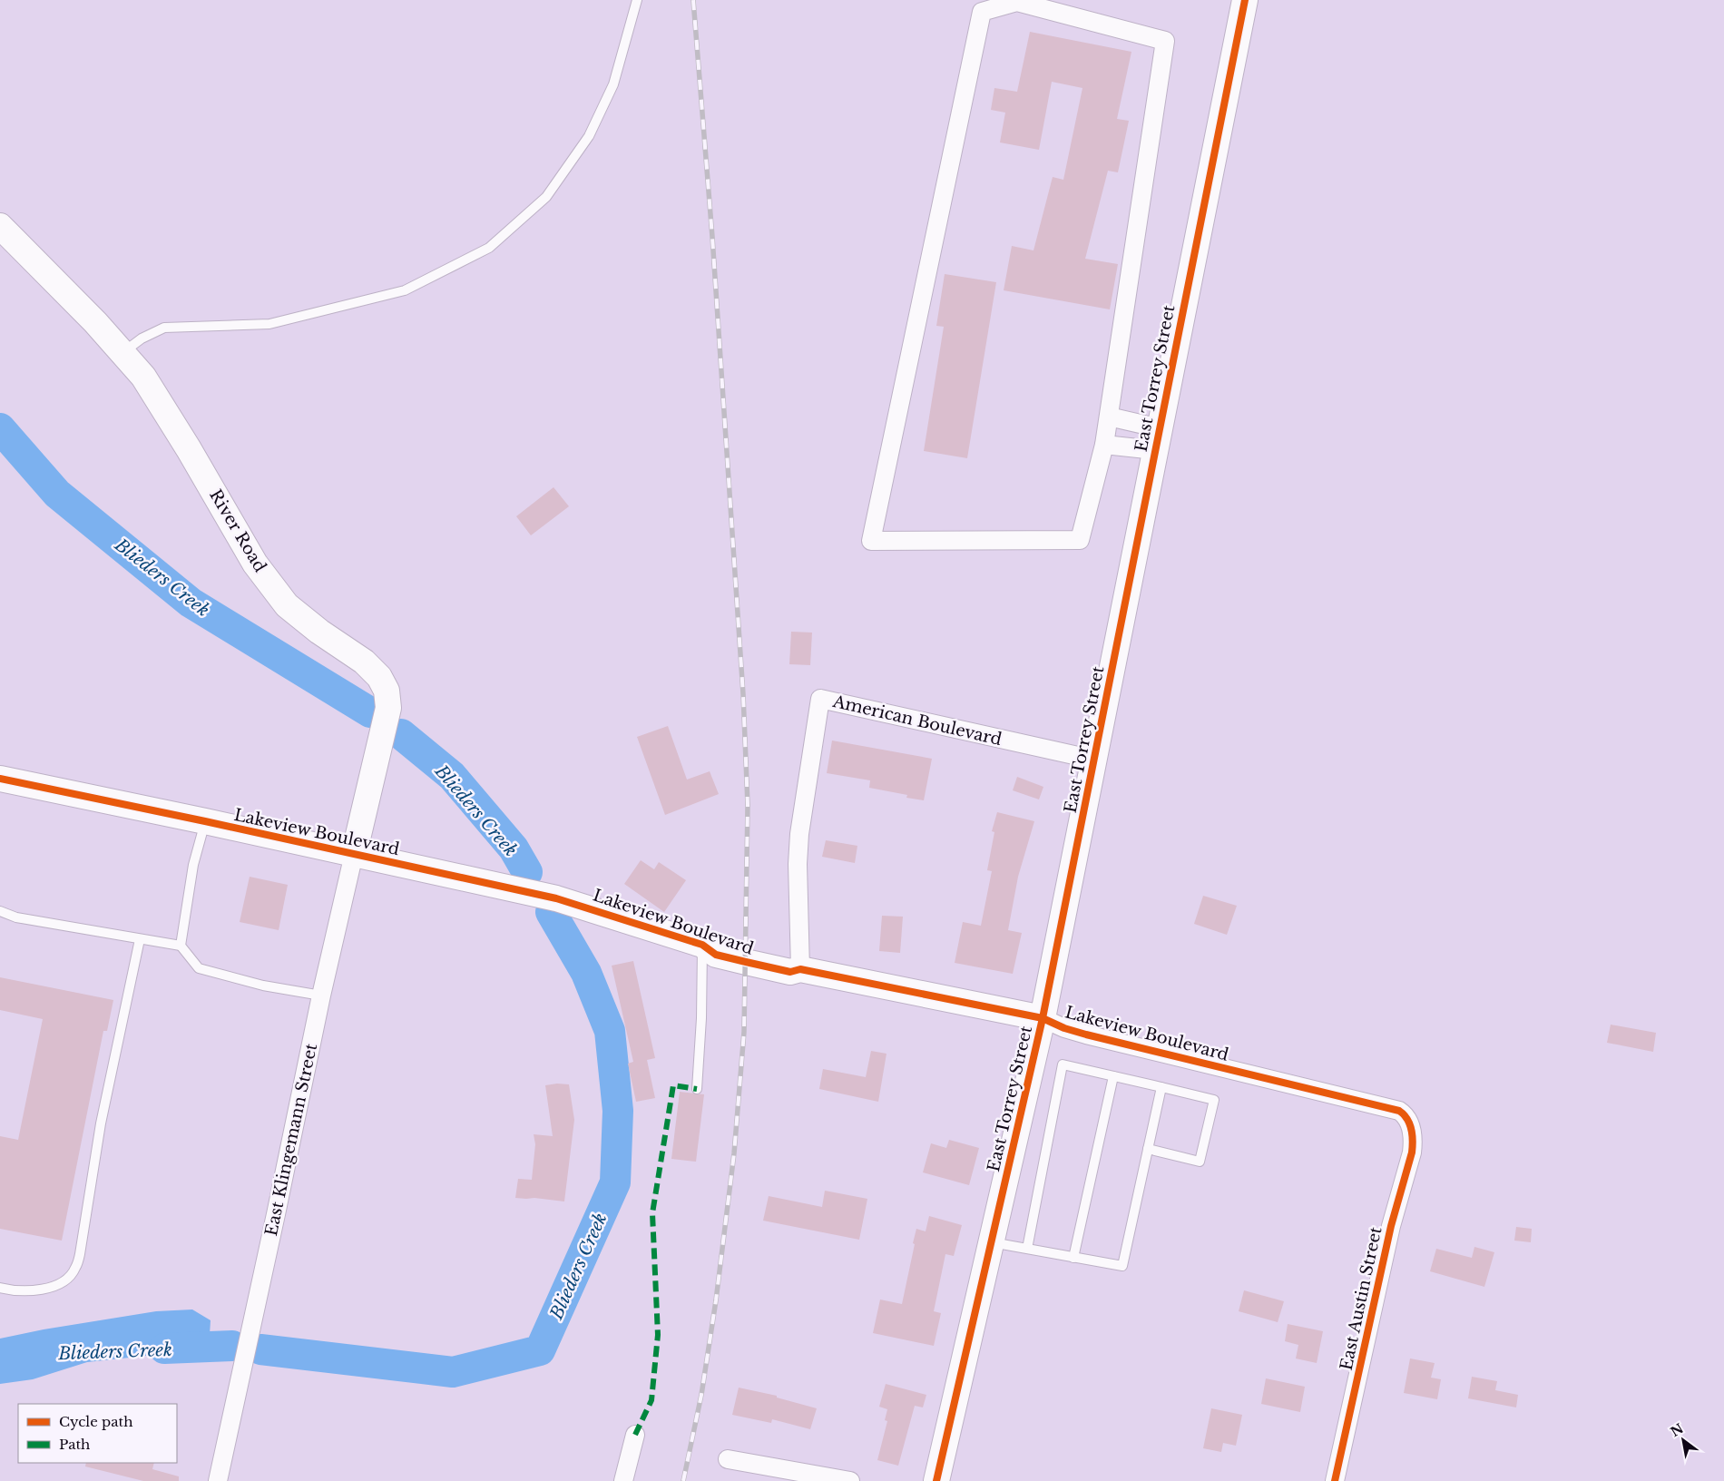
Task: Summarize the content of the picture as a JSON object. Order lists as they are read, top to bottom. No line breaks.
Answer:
{"streets":{"street":["East Torrey Street","River Road","American Boulevard","Lakeview Boulevard","East Klingemann Street","East Austin Street"]},"crossings":[["East Torrey Street","American Boulevard"],["East Torrey Street","Lakeview Boulevard"],["River Road","Lakeview Boulevard"],["River Road","East Klingemann Street"],["American Boulevard","Lakeview Boulevard"],["Lakeview Boulevard","East Klingemann Street"],["Lakeview Boulevard","East Austin Street"]],"water":["Blieders Creek"],"legend":["Cycle path","Path"],"north":"top left"}
